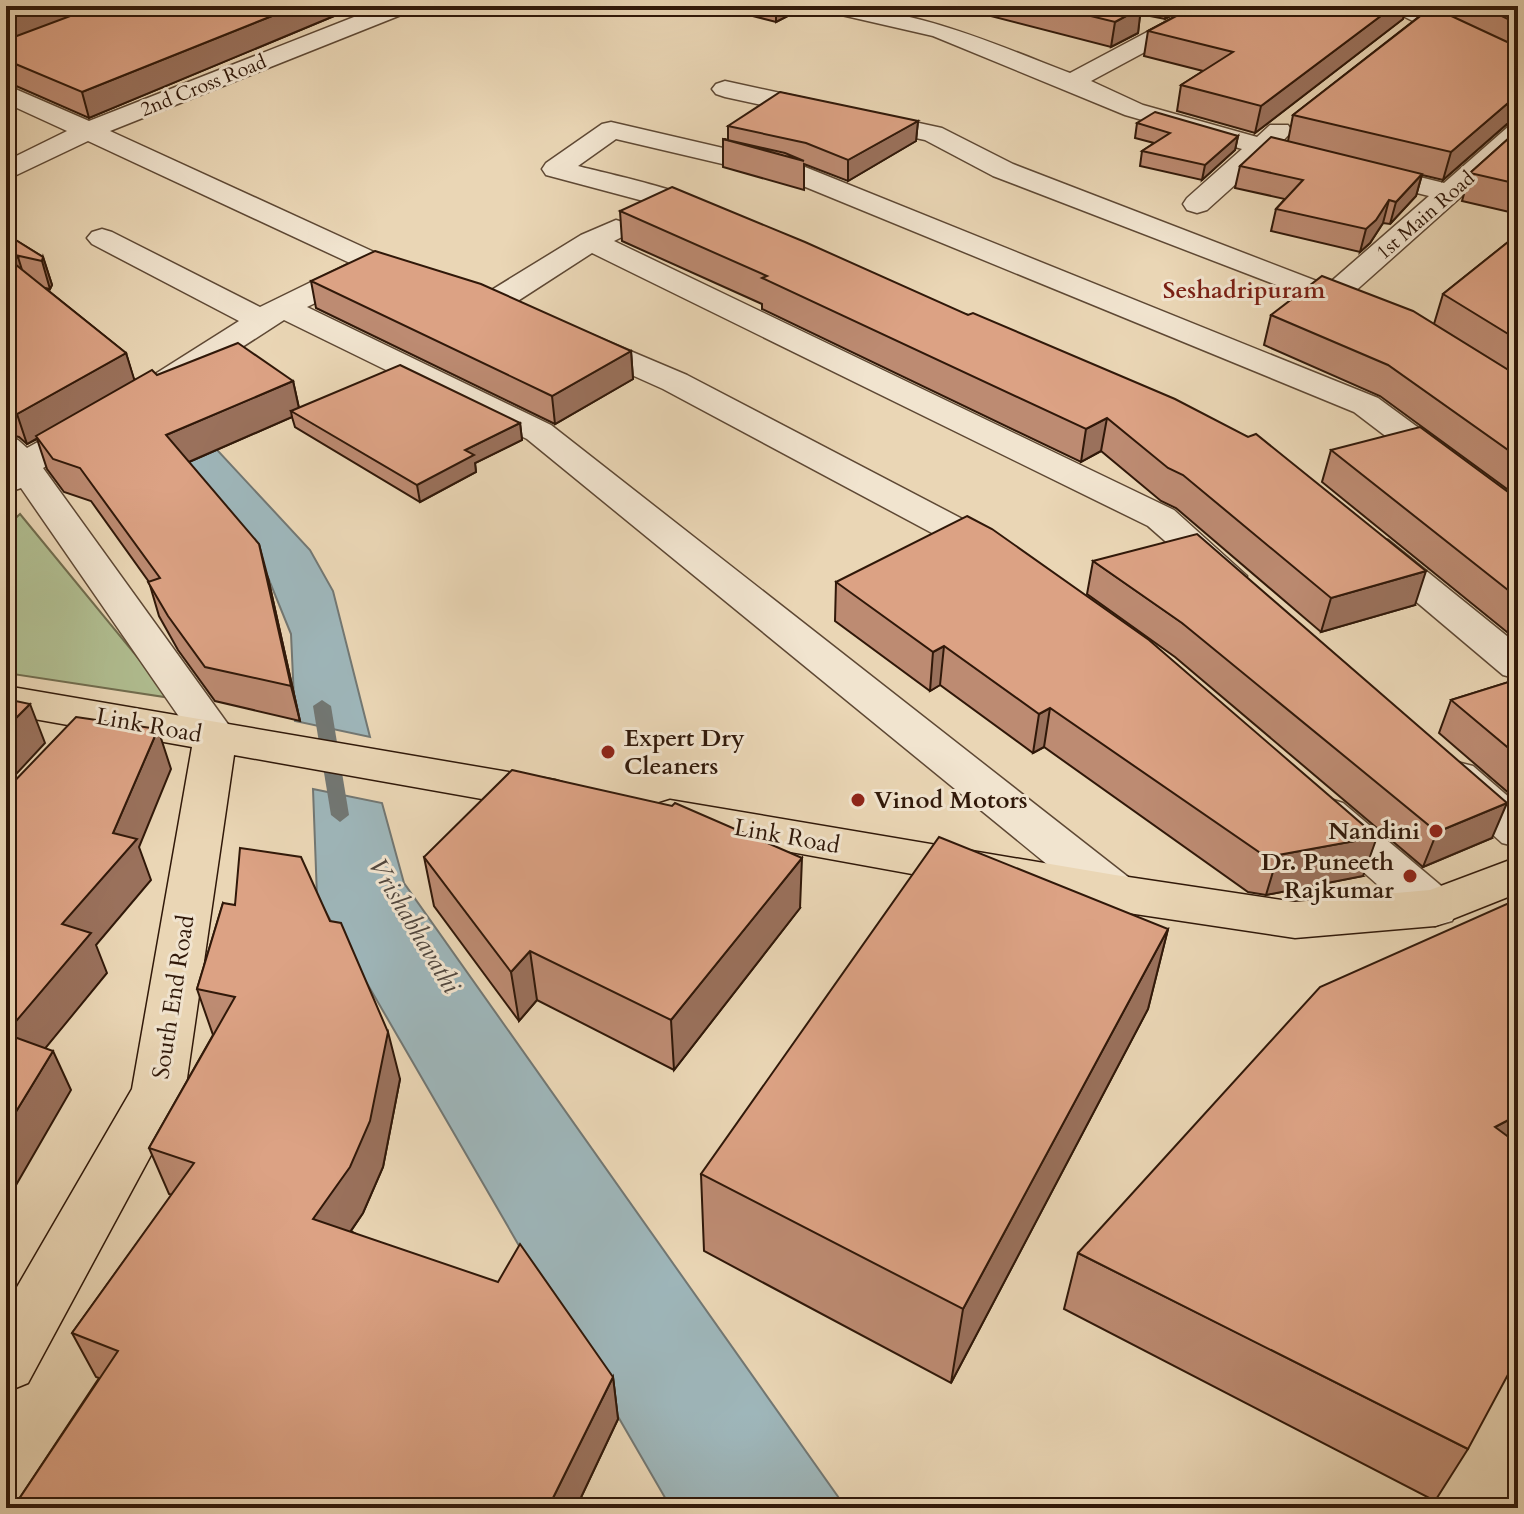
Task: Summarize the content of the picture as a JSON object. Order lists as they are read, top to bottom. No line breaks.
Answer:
{"streets":{"main road":["Link Road","South End Road"],"street":["2nd Cross Road","1st Main Road"]},"crossings":[["Link Road","South End Road"]],"districts":["Seshadripuram"],"water":["Vrishabhavathi"],"places":["Expert Dry Cleaners","Vinod Motors","Nandini","Dr. Puneeth Rajkumar"]}
